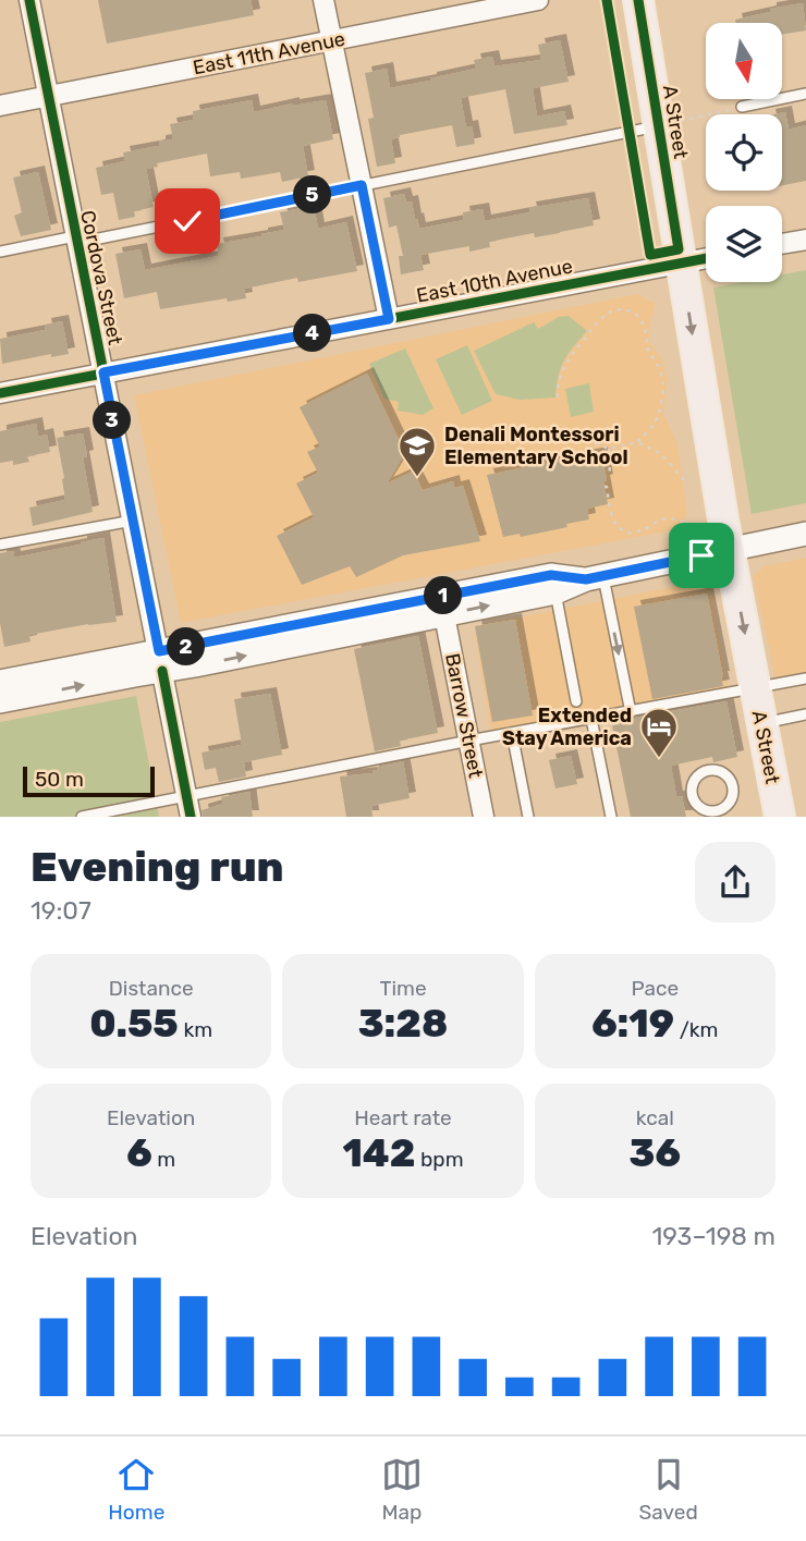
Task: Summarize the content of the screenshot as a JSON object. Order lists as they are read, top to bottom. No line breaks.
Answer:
{"streets":{"main road":["A Street"],"street":["East 11th Avenue","Cordova Street","East 10th Avenue","Barrow Street"]},"crossings":[["East 11th Avenue","Cordova Street"],["A Street","East 10th Avenue"],["Cordova Street","East 10th Avenue"]],"one_way":["A Street"],"places":{"school or university":["Denali Montessori Elementary School"],"hotel":["Extended Stay America"]},"scale_bar":"50 m","north":"bottom","page":{"pins":["5","4","3","1","2"],"scale":"50 m","heading":["Evening run","19:07"],"stats":[["Distance","0.55 km"],["Time","3:28"],["Pace","6:19 /km"],["Elevation","6 m"],["Heart rate","142 bpm"],["kcal","36"]],"chart":["Elevation","193–198 m"],"tabs":["Home","Map","Saved"]}}
